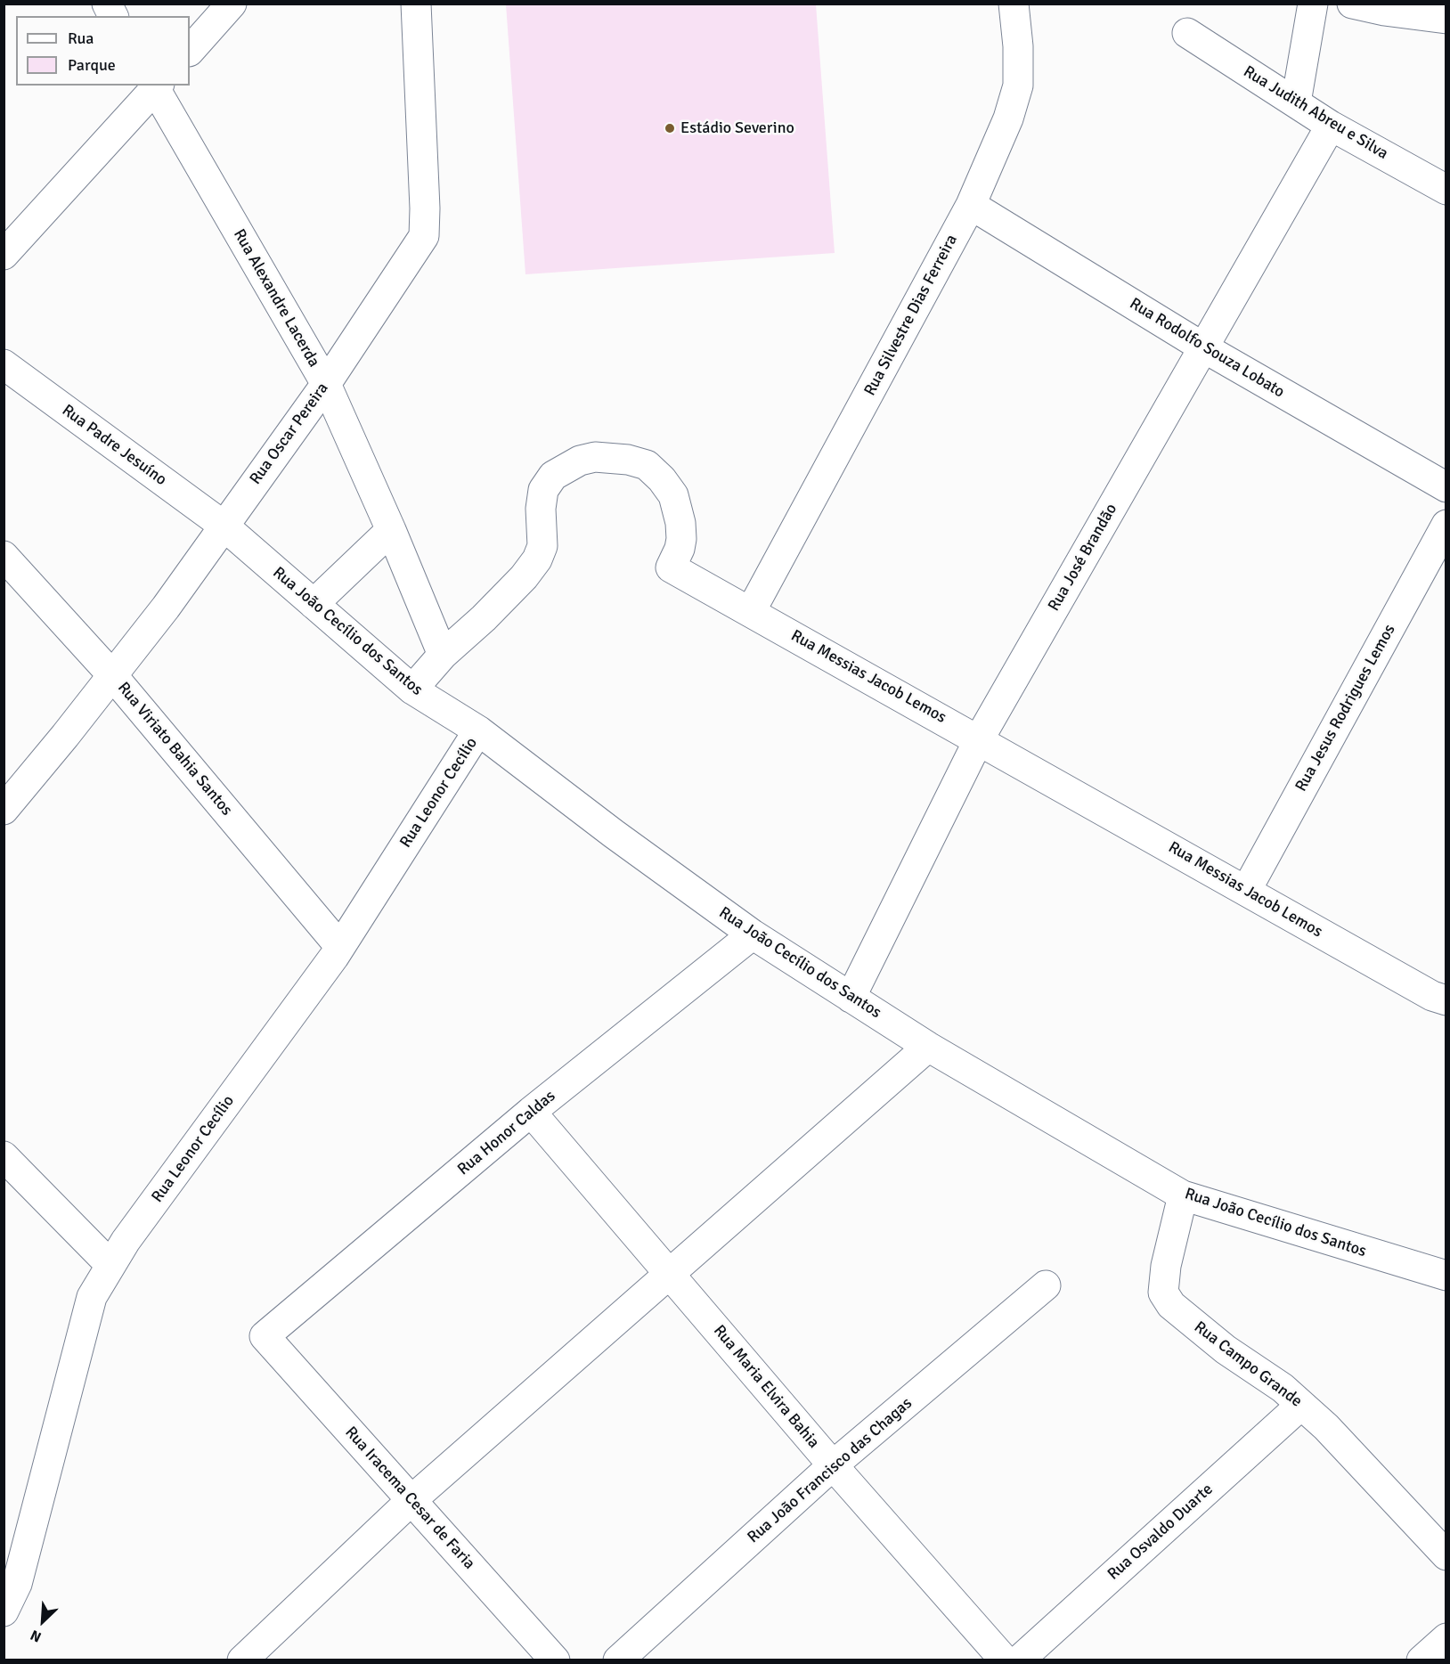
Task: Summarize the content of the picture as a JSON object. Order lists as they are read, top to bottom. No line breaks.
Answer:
{"streets":{"street":["Rua Judith Abreu e Silva","Rua Alexandre Lacerda","Rua Silvestre Dias Ferreira","Rua Rodolfo Souza Lobato","Rua Oscar Pereira","Rua Padre Jesuíno","Rua José Brandão","Rua João Cecílio dos Santos","Rua Messias Jacob Lemos","Rua Jesus Rodrigues Lemos","Rua Viriato Bahia Santos","Rua Leonor Cecílio","Rua Honor Caldas","Rua Campo Grande","Rua Maria Elvira Bahia","Rua João Francisco das Chagas","Rua Iracema Cesar de Faria","Rua Osvaldo Duarte"]},"crossings":[["Rua Judith Abreu e Silva","Rua José Brandão"],["Rua Alexandre Lacerda","Rua Oscar Pereira"],["Rua Alexandre Lacerda","Rua Messias Jacob Lemos"],["Rua Silvestre Dias Ferreira","Rua Rodolfo Souza Lobato"],["Rua Silvestre Dias Ferreira","Rua Messias Jacob Lemos"],["Rua Rodolfo Souza Lobato","Rua José Brandão"],["Rua Oscar Pereira","Rua Padre Jesuíno"],["Rua Oscar Pereira","Rua João Cecílio dos Santos"],["Rua Oscar Pereira","Rua Viriato Bahia Santos"],["Rua Padre Jesuíno","Rua João Cecílio dos Santos"],["Rua José Brandão","Rua João Cecílio dos Santos"],["Rua José Brandão","Rua Messias Jacob Lemos"],["Rua João Cecílio dos Santos","Rua Leonor Cecílio"],["Rua João Cecílio dos Santos","Rua Honor Caldas"],["Rua João Cecílio dos Santos","Rua Campo Grande"],["Rua Messias Jacob Lemos","Rua Jesus Rodrigues Lemos"],["Rua Viriato Bahia Santos","Rua Leonor Cecílio"],["Rua Honor Caldas","Rua Maria Elvira Bahia"],["Rua Honor Caldas","Rua Iracema Cesar de Faria"],["Rua Campo Grande","Rua Osvaldo Duarte"],["Rua Maria Elvira Bahia","Rua João Francisco das Chagas"]],"places":["Estádio Severino"],"legend":["Rua","Parque"],"north":"bottom left"}
